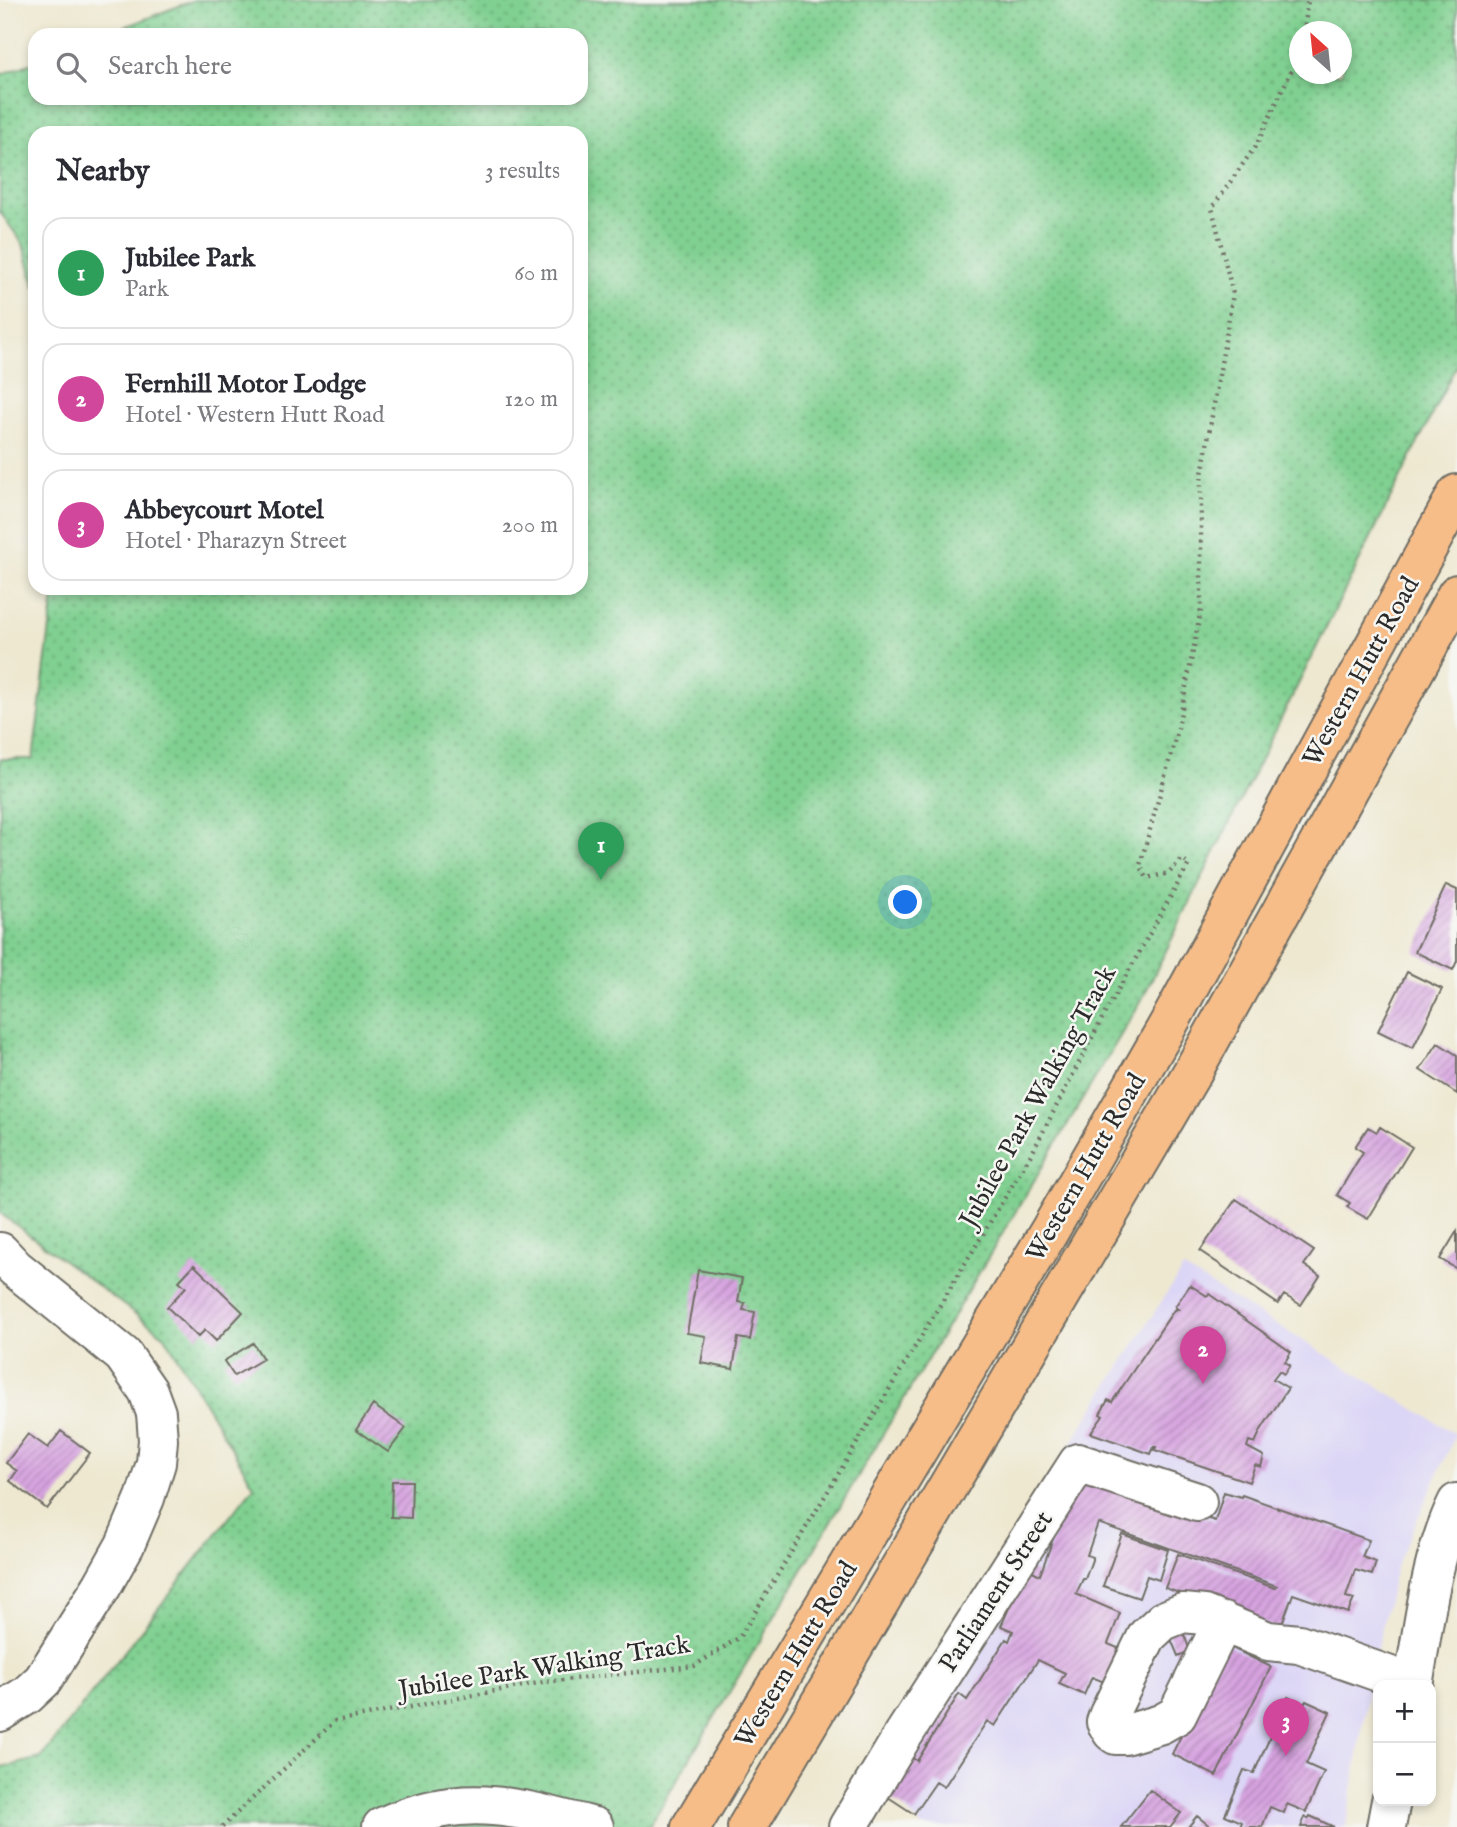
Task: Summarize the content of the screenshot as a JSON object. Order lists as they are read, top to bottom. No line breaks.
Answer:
{"streets":{"highway":["Western Hutt Road"],"street":["Parliament Street"],"path":["Jubilee Park Walking Track"]},"north":"top left","page":{"search":"Search here","heading":["Nearby","3 results"],"list":[{"mark":"1","name":"Jubilee Park","note":"Park","value":"60 m"},{"mark":"2","name":"Fernhill Motor Lodge","note":"Hotel · Western Hutt Road","value":"120 m"},{"mark":"3","name":"Abbeycourt Motel","note":"Hotel · Pharazyn Street","value":"200 m"}],"pins":["1","2","3"],"map_buttons":["+","−"]}}
